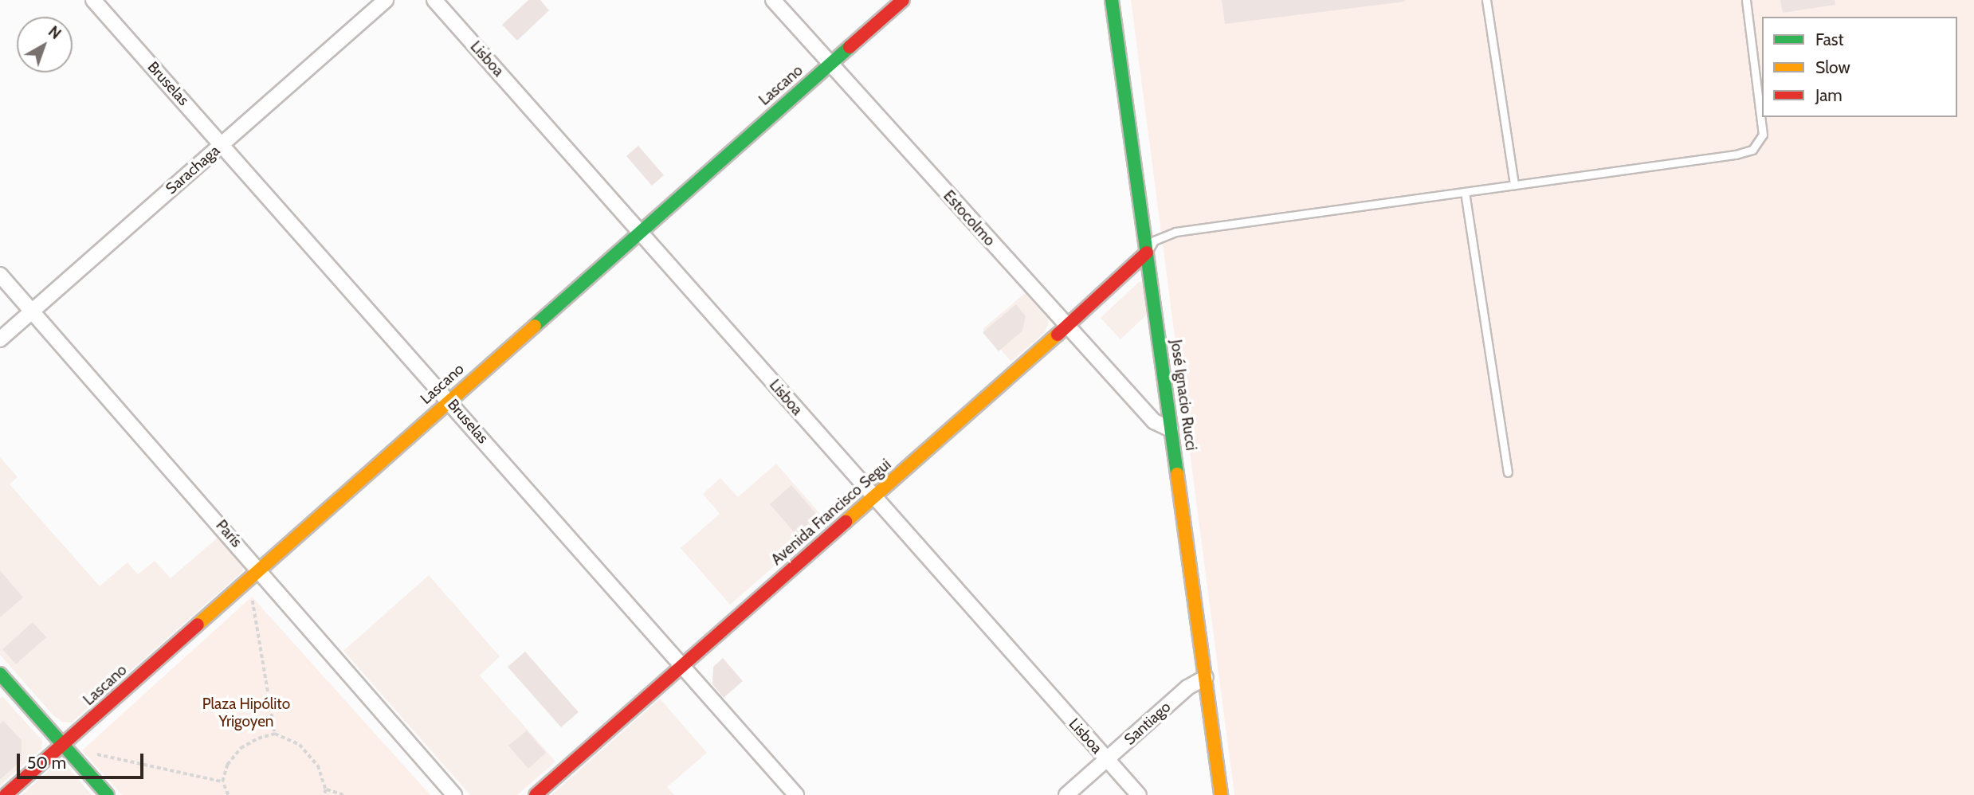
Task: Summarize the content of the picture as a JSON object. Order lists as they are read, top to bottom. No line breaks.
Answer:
{"streets":{"street":["Lisboa","Bruselas","Lascano","Sarachaga","Estocolmo","José Ignacio Rucci","Avenida Francisco Segui","París","Santiago"]},"crossings":[["Lisboa","Lascano"],["Lisboa","Avenida Francisco Segui"],["Lisboa","Santiago"],["Bruselas","Lascano"],["Bruselas","Sarachaga"],["Bruselas","Avenida Francisco Segui"],["Lascano","Estocolmo"],["Lascano","París"],["Sarachaga","París"],["Estocolmo","José Ignacio Rucci"],["Estocolmo","Avenida Francisco Segui"],["José Ignacio Rucci","Avenida Francisco Segui"],["José Ignacio Rucci","Santiago"]],"parks":["Plaza Hipólito Yrigoyen"],"legend":["Fast","Slow","Jam"],"scale_bar":"50 m","north":"top right"}
